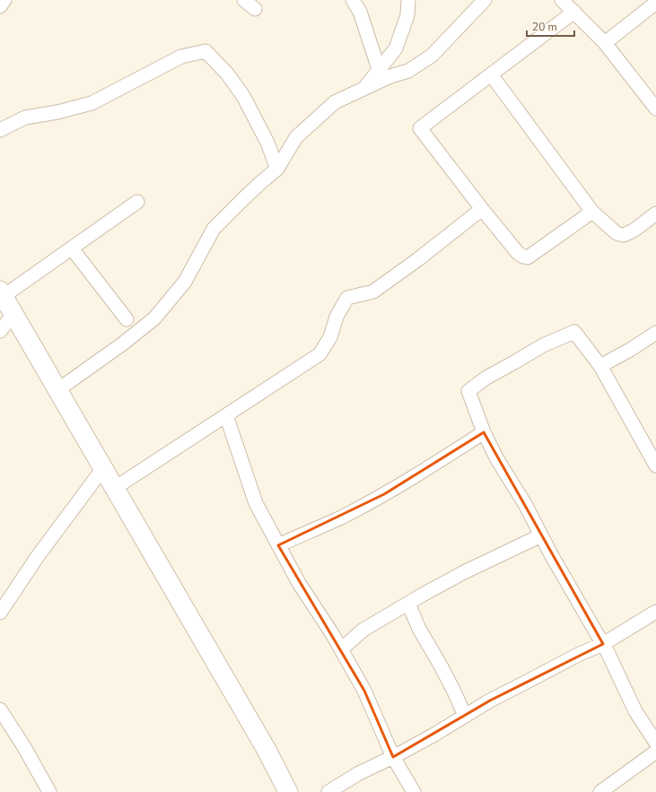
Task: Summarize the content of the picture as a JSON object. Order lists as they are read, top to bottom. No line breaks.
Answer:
{"scale_bar":"20 m"}
